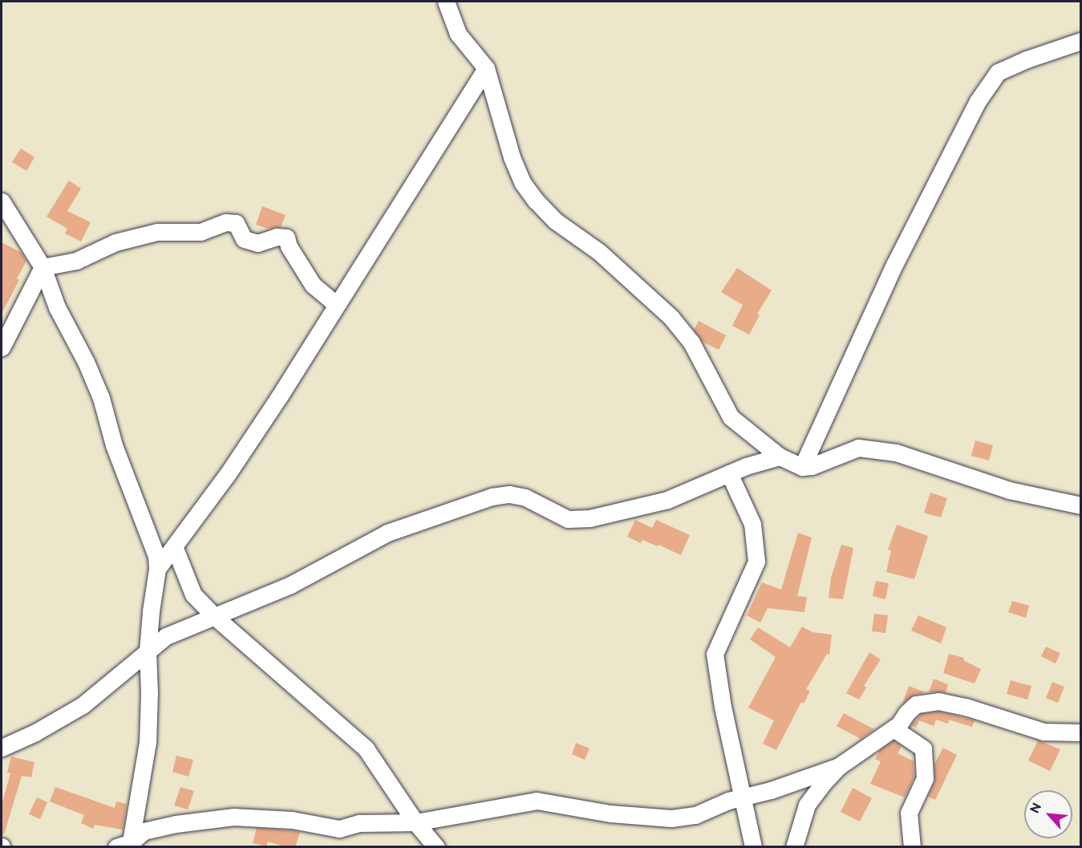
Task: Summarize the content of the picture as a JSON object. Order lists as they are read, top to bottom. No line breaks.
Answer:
{"north":"top left"}
